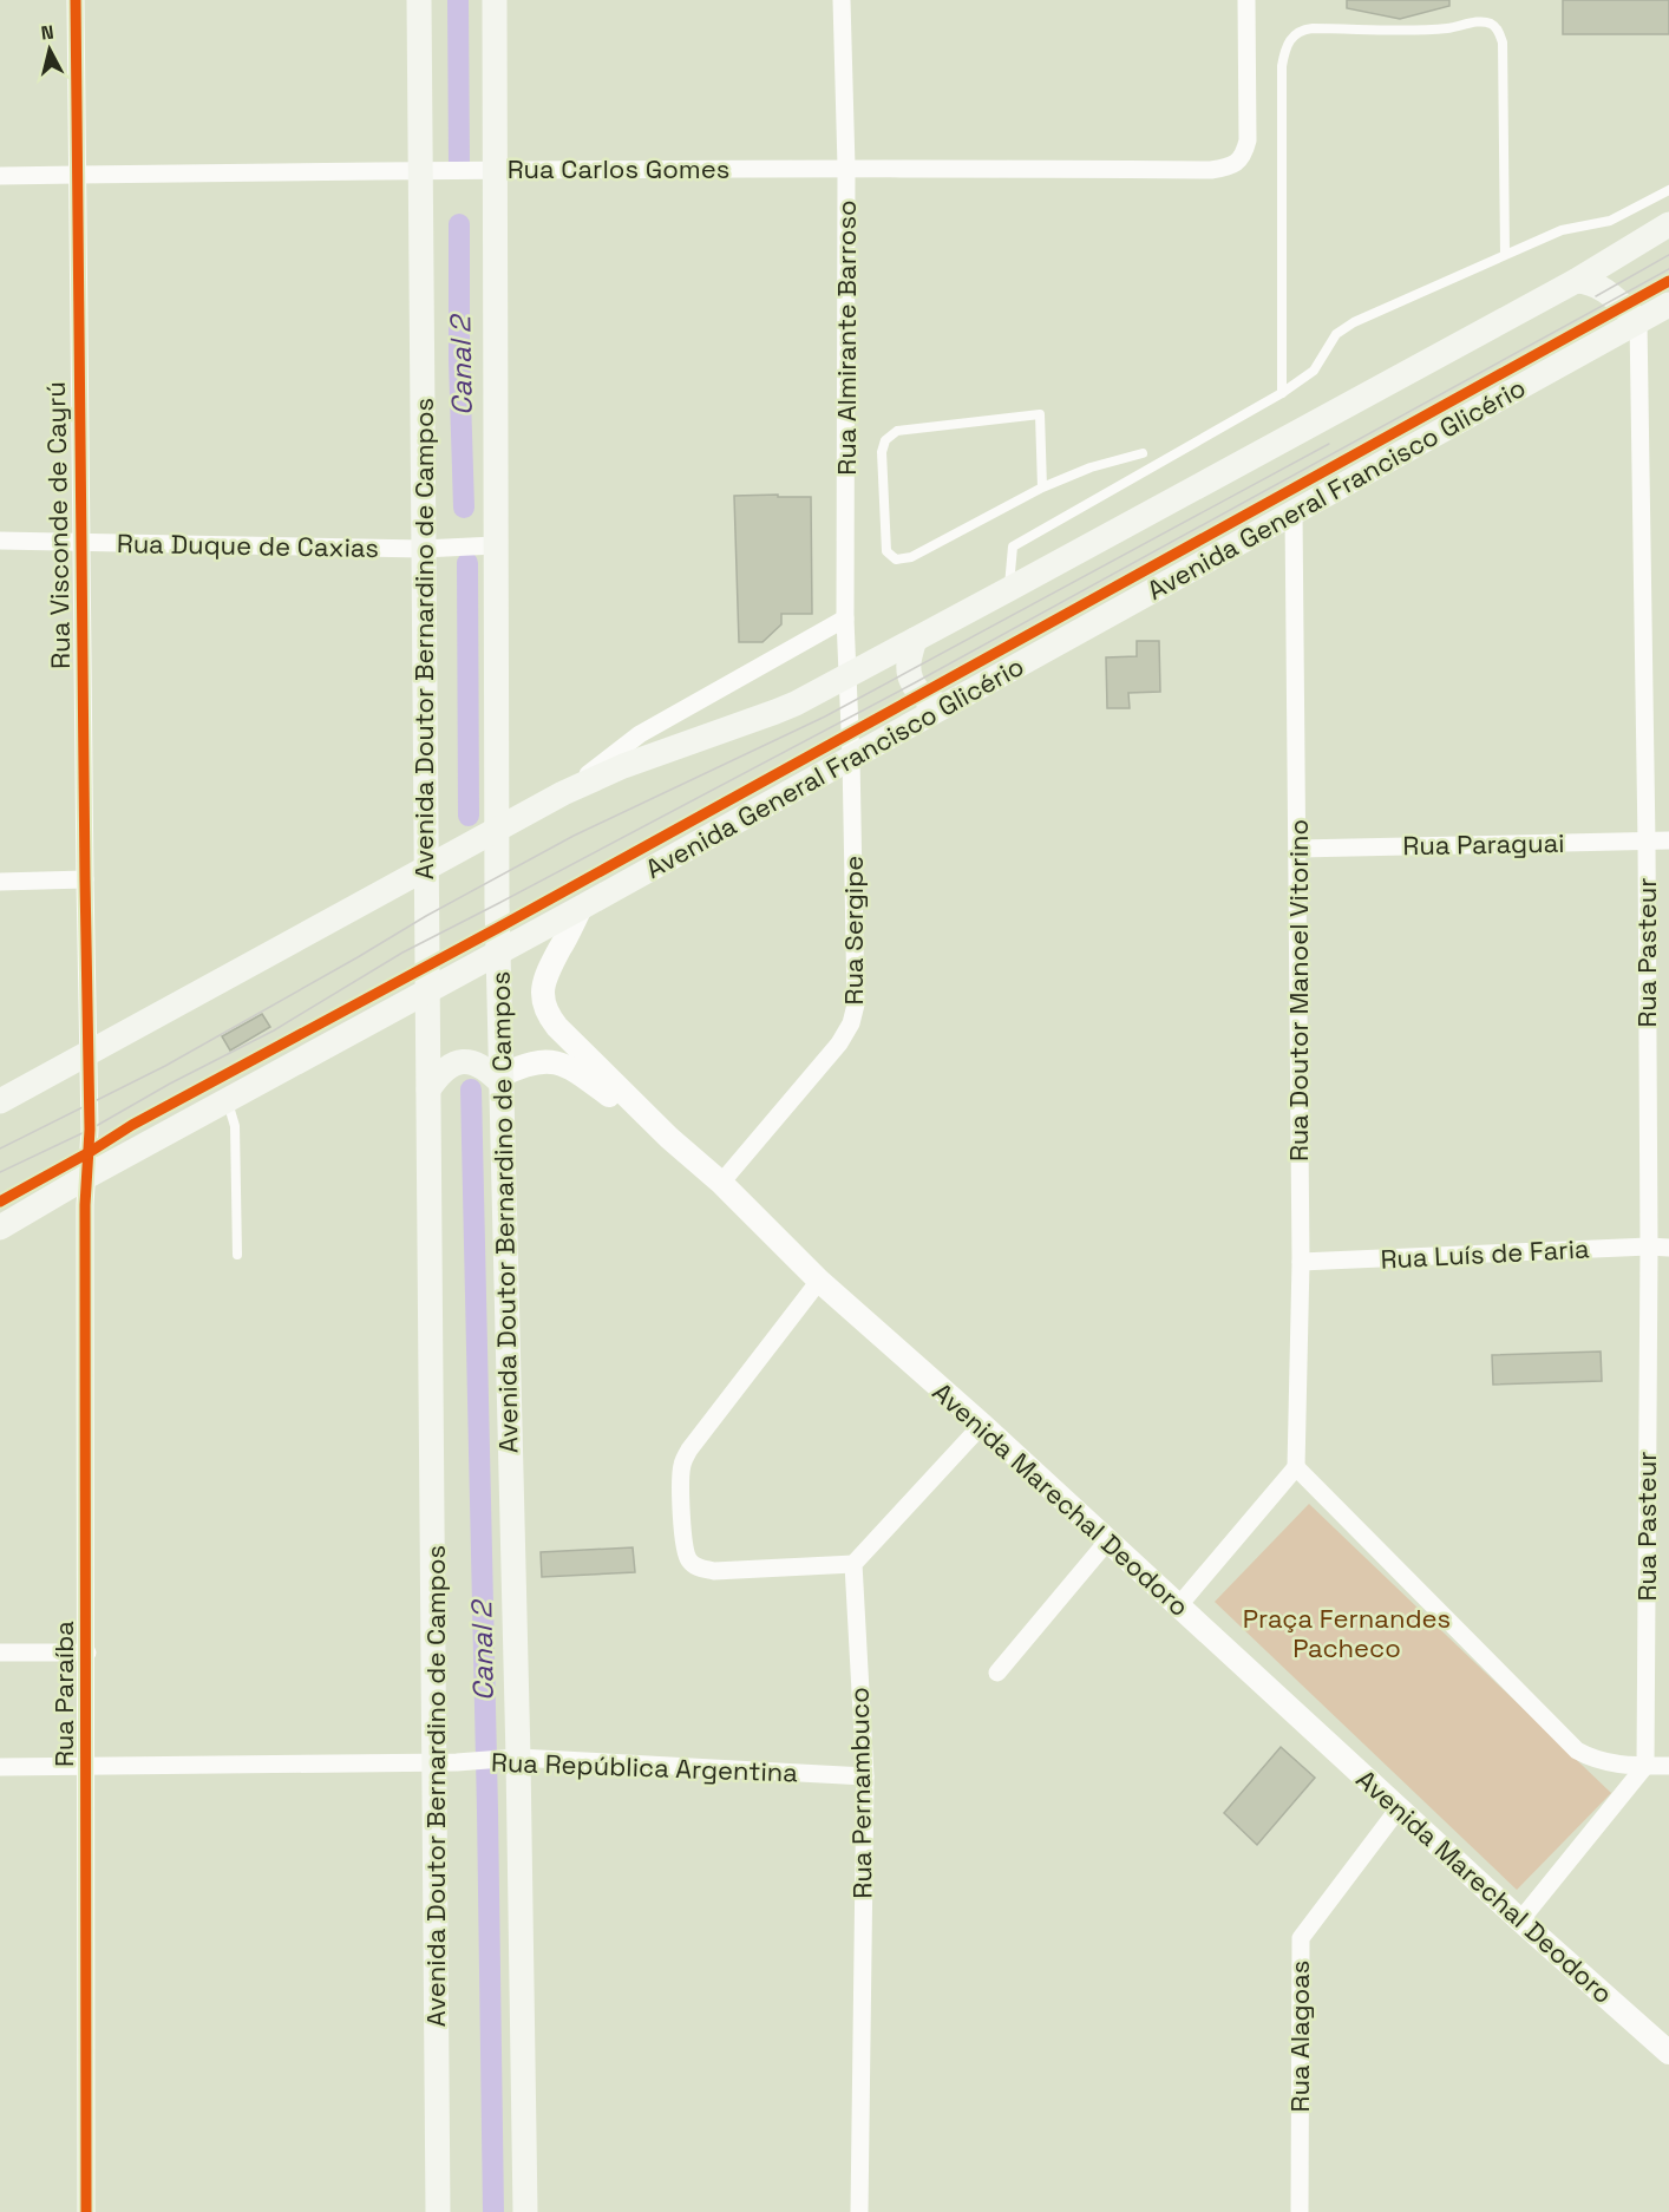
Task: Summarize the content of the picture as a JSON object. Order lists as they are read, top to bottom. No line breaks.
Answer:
{"streets":{"main road":["Avenida General Francisco Glicério","Avenida Doutor Bernardino de Campos"],"street":["Rua Carlos Gomes","Rua Almirante Barroso","Rua Visconde de Cayrú","Rua Duque de Caxias","Rua Paraguai","Rua Sergipe","Rua Pasteur","Rua Doutor Manoel Vitorino","Rua Luís de Faria","Avenida Marechal Deodoro","Rua Paraíba","Rua República Argentina","Rua Pernambuco","Rua Alagoas"]},"crossings":[["Rua Carlos Gomes","Rua Almirante Barroso"],["Rua Carlos Gomes","Rua Visconde de Cayrú"],["Rua Carlos Gomes","Avenida Doutor Bernardino de Campos"],["Rua Almirante Barroso","Rua Sergipe"],["Avenida General Francisco Glicério","Avenida Doutor Bernardino de Campos"],["Avenida General Francisco Glicério","Rua Sergipe"],["Avenida General Francisco Glicério","Rua Pasteur"],["Avenida General Francisco Glicério","Rua Doutor Manoel Vitorino"],["Avenida General Francisco Glicério","Avenida Marechal Deodoro"],["Avenida General Francisco Glicério","Rua Paraíba"],["Rua Visconde de Cayrú","Rua Duque de Caxias"],["Rua Visconde de Cayrú","Rua Paraíba"],["Rua Duque de Caxias","Avenida Doutor Bernardino de Campos"],["Avenida Doutor Bernardino de Campos","Rua República Argentina"],["Rua Paraguai","Rua Pasteur"],["Rua Paraguai","Rua Doutor Manoel Vitorino"],["Rua Sergipe","Avenida Marechal Deodoro"],["Rua Pasteur","Rua Luís de Faria"],["Rua Doutor Manoel Vitorino","Rua Luís de Faria"],["Avenida Marechal Deodoro","Rua Alagoas"],["Rua Paraíba","Rua República Argentina"],["Rua República Argentina","Rua Pernambuco"]],"water":["Canal 2"],"parks":["Praça Fernandes Pacheco"],"north":"top"}
